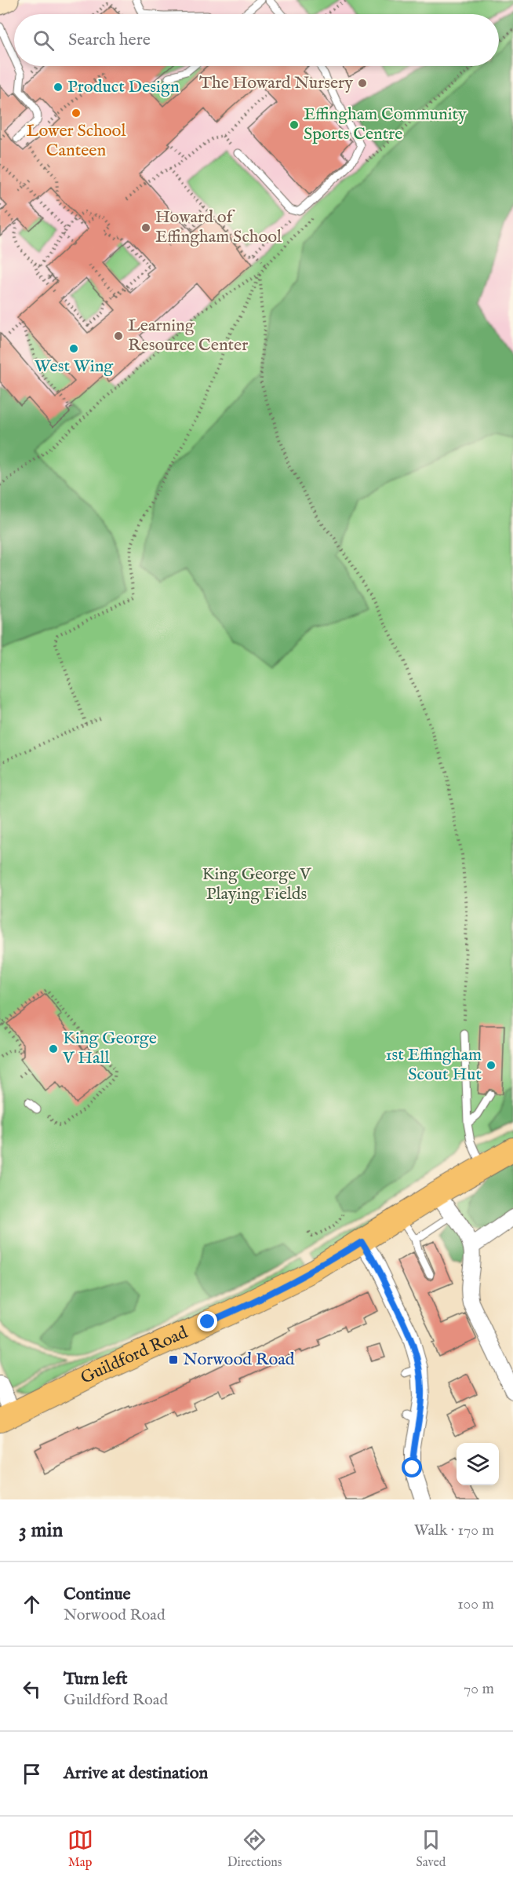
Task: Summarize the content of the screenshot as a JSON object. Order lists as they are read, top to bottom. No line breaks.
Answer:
{"streets":{"main road":["Guildford Road"]},"parks":["King George V Playing Fields"],"places":{"other":["The Howard Nursery","Product Design","Lower School Canteen","Effingham Community Sports Centre","Howard of Effingham School","Learning Resource Center","West Wing","King George V Hall","1st Effingham Scout Hut"],"transit":["Norwood Road"]},"page":{"search":"Search here","heading":["3 min","Walk · 170 m"],"list":[["Continue","Norwood Road","100 m"],["Turn left","Guildford Road","70 m"],"Arrive at destination"],"nav":["Map","Directions","Saved"]}}
